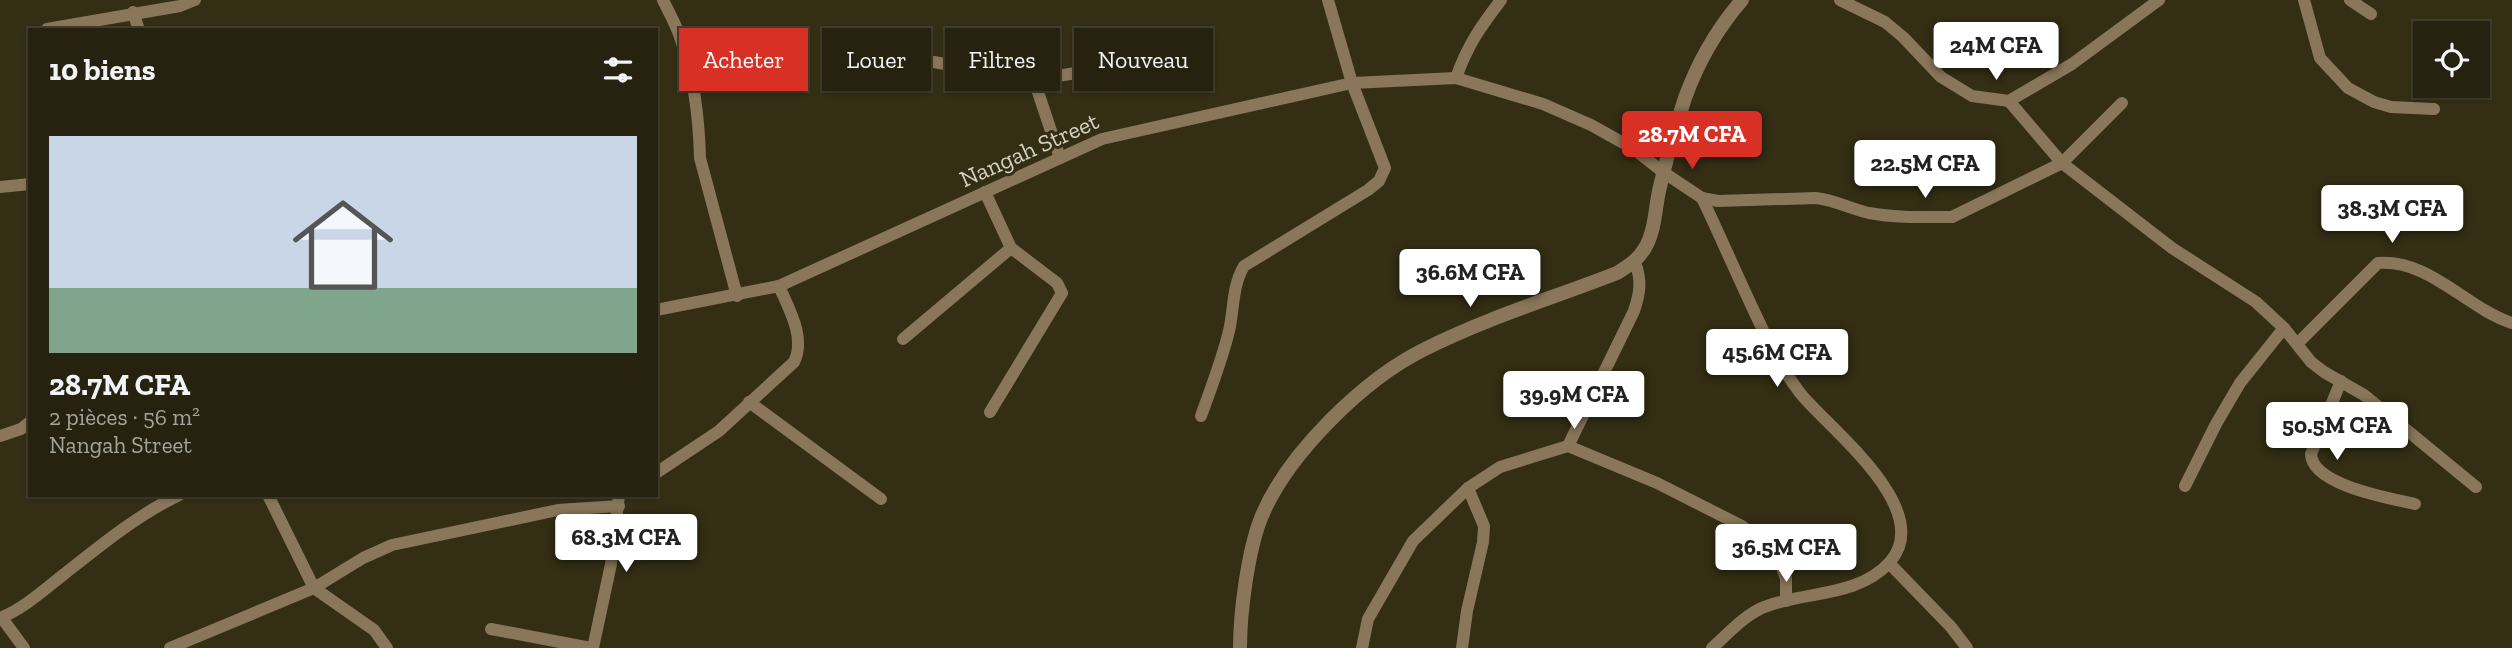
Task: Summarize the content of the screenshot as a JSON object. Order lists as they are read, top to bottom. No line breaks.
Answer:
{"streets":{"street":["Nangah Street"]},"page":{"price":["24M CFA","28.7M CFA","22.5M CFA","38.3M CFA","36.6M CFA","45.6M CFA","39.9M CFA","50.5M CFA","68.3M CFA","36.5M CFA"],"chip":["Acheter","Louer","Filtres","Nouveau"],"heading":"10 biens","list":[{"name":"28.7M CFA","note":"2 pièces · 56 m² · Nangah Street"}]}}
